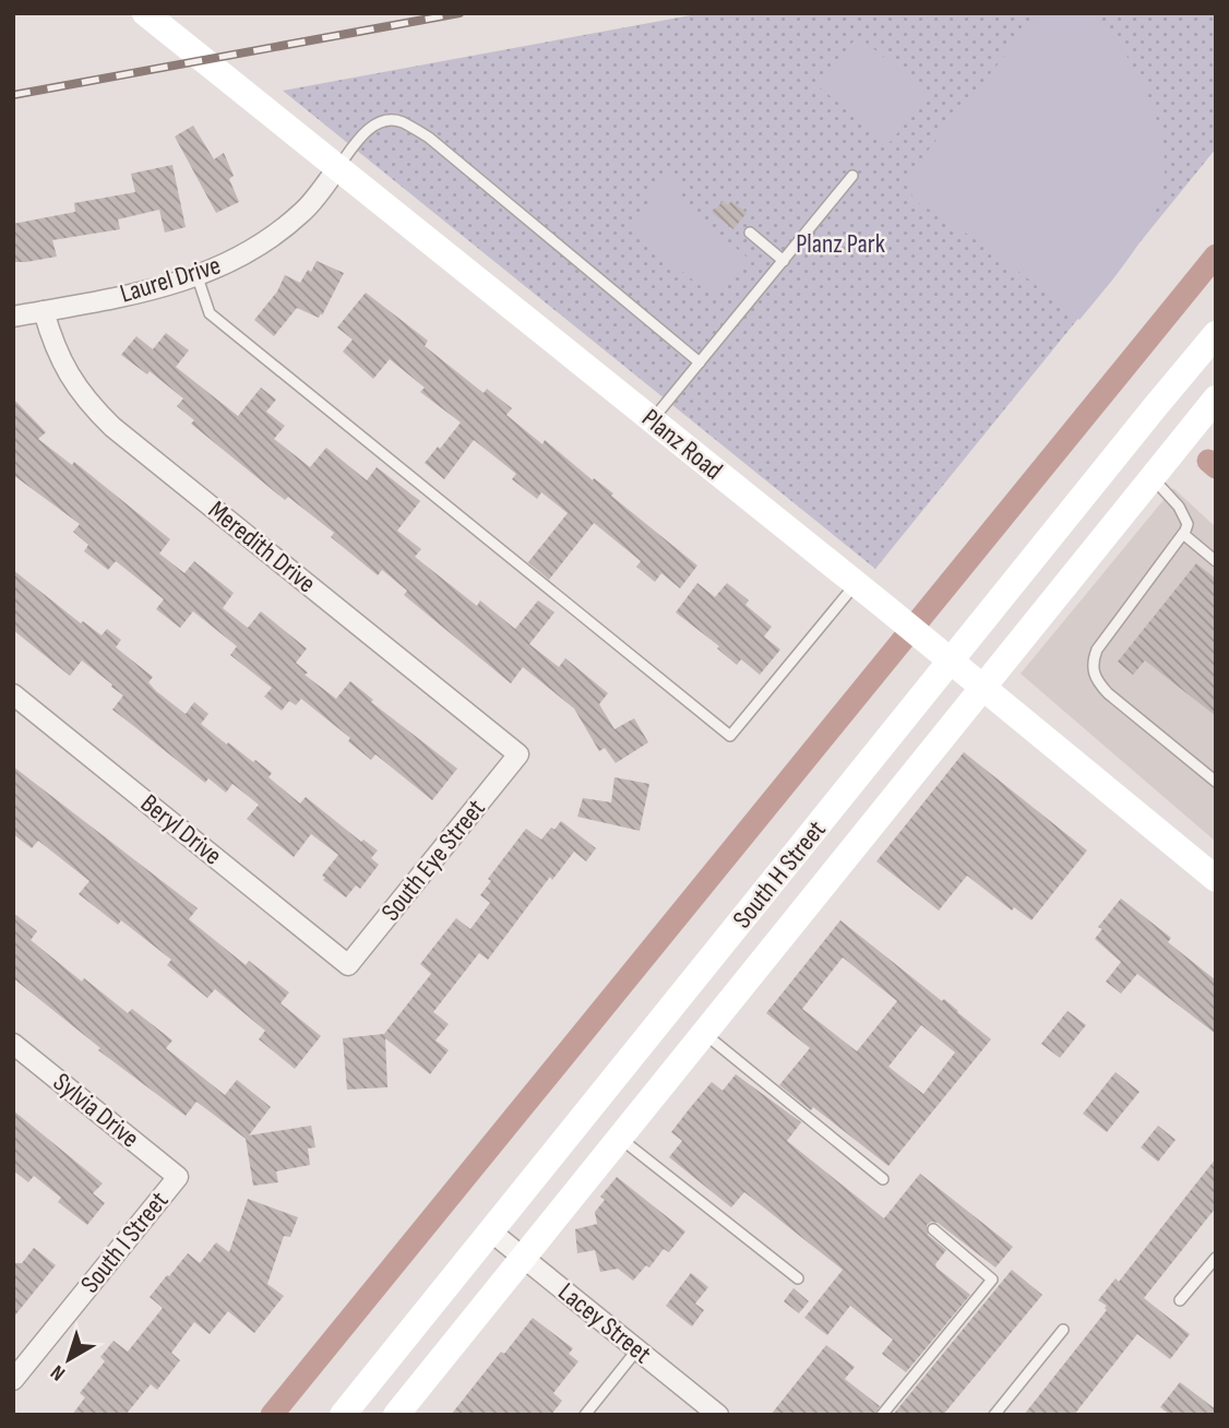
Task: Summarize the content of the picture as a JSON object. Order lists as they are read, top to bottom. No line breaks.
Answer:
{"streets":{"street":["Laurel Drive","Planz Road","Meredith Drive","Beryl Drive","South Eye Street","South H Street","Sylvia Drive","South I Street","Lacey Street"]},"crossings":[["Laurel Drive","Planz Road"],["Laurel Drive","Meredith Drive"],["Planz Road","South H Street"],["Meredith Drive","South Eye Street"],["Beryl Drive","South Eye Street"],["South H Street","Lacey Street"],["Sylvia Drive","South I Street"]],"parks":["Planz Park"],"north":"bottom left"}
